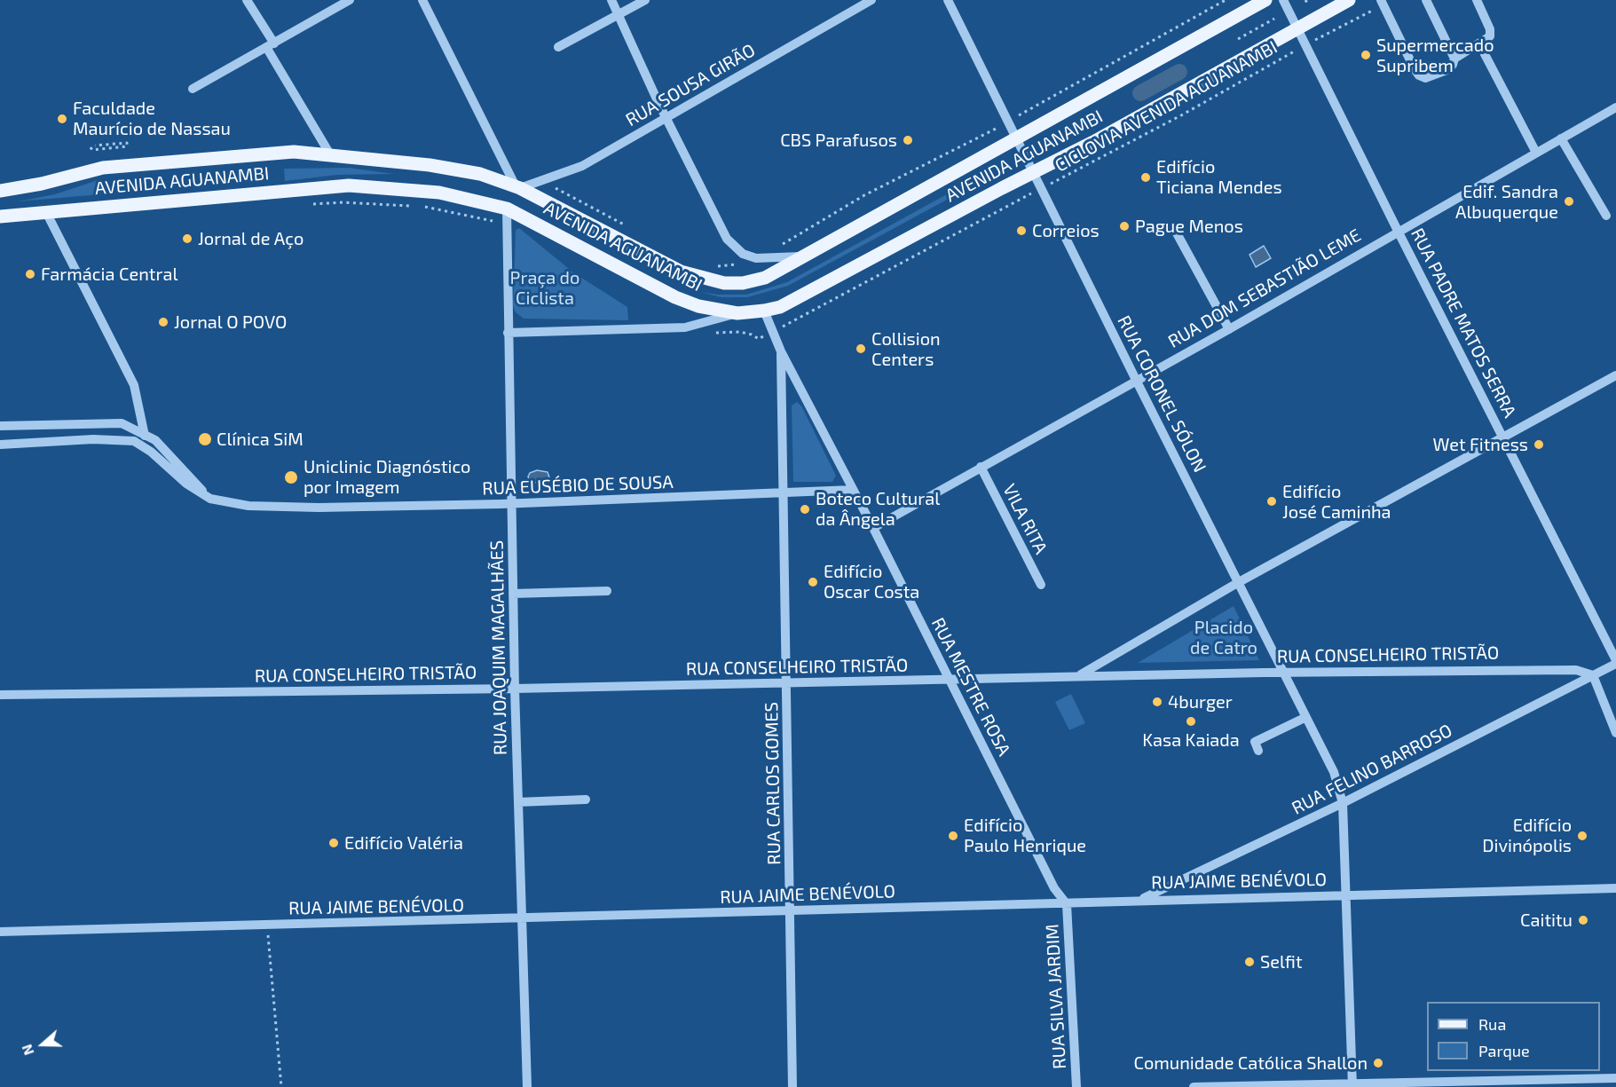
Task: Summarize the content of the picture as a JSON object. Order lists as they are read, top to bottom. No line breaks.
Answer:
{"streets":{"main road":["AVENIDA AGUANAMBI"],"street":["RUA SOUSA GIRÃO","RUA DOM SEBASTIÃO LEME","RUA PADRE MATOS SERRA","RUA CORONEL SÓLON","RUA EUSÉBIO DE SOUSA","VILA RITA","RUA JOAQUIM MAGALHÃES","RUA CONSELHEIRO TRISTÃO","RUA MESTRE ROSA","RUA FELINO BARROSO","RUA CARLOS GOMES","RUA JAIME BENÉVOLO","RUA SILVA JARDIM"],"path":["CICLOVIA AVENIDA AGUANAMBI"]},"crossings":[["RUA SOUSA GIRÃO","AVENIDA AGUANAMBI"],["AVENIDA AGUANAMBI","RUA PADRE MATOS SERRA"],["AVENIDA AGUANAMBI","RUA CORONEL SÓLON"],["AVENIDA AGUANAMBI","RUA JOAQUIM MAGALHÃES"],["AVENIDA AGUANAMBI","RUA MESTRE ROSA"],["RUA DOM SEBASTIÃO LEME","RUA PADRE MATOS SERRA"],["RUA DOM SEBASTIÃO LEME","RUA CORONEL SÓLON"],["RUA DOM SEBASTIÃO LEME","VILA RITA"],["RUA DOM SEBASTIÃO LEME","RUA MESTRE ROSA"],["RUA PADRE MATOS SERRA","RUA FELINO BARROSO"],["RUA CORONEL SÓLON","RUA CONSELHEIRO TRISTÃO"],["RUA CORONEL SÓLON","RUA FELINO BARROSO"],["RUA CORONEL SÓLON","RUA JAIME BENÉVOLO"],["RUA EUSÉBIO DE SOUSA","RUA JOAQUIM MAGALHÃES"],["RUA EUSÉBIO DE SOUSA","RUA MESTRE ROSA"],["RUA EUSÉBIO DE SOUSA","RUA CARLOS GOMES"],["RUA JOAQUIM MAGALHÃES","RUA CONSELHEIRO TRISTÃO"],["RUA JOAQUIM MAGALHÃES","RUA JAIME BENÉVOLO"],["RUA CONSELHEIRO TRISTÃO","RUA MESTRE ROSA"],["RUA CONSELHEIRO TRISTÃO","RUA FELINO BARROSO"],["RUA CONSELHEIRO TRISTÃO","RUA CARLOS GOMES"],["RUA MESTRE ROSA","RUA CARLOS GOMES"],["RUA MESTRE ROSA","RUA JAIME BENÉVOLO"],["RUA MESTRE ROSA","RUA SILVA JARDIM"],["RUA FELINO BARROSO","RUA JAIME BENÉVOLO"],["RUA CARLOS GOMES","RUA JAIME BENÉVOLO"],["RUA JAIME BENÉVOLO","RUA SILVA JARDIM"]],"parks":["Praça do Ciclista","Placido de Catro"],"places":["Supermercado Supribem","Faculdade Maurício de Nassau","CBS Parafusos","Edifício Ticiana Mendes","Edif. Sandra Albuquerque","Pague Menos","Correios","Jornal de Aço","Farmácia Central","Jornal O POVO","Collision Centers","Clínica SiM","Wet Fitness","Uniclinic Diagnóstico por Imagem","Edifício José Caminha","Boteco Cultural da Ângela","Edifício Oscar Costa","4burger","Kasa Kaiada","Edifício Paulo Henrique","Edifício Divinópolis","Edifício Valéria","Caititu","Selfit","Comunidade Católica Shallon"],"legend":["Rua","Parque"],"north":"left"}
